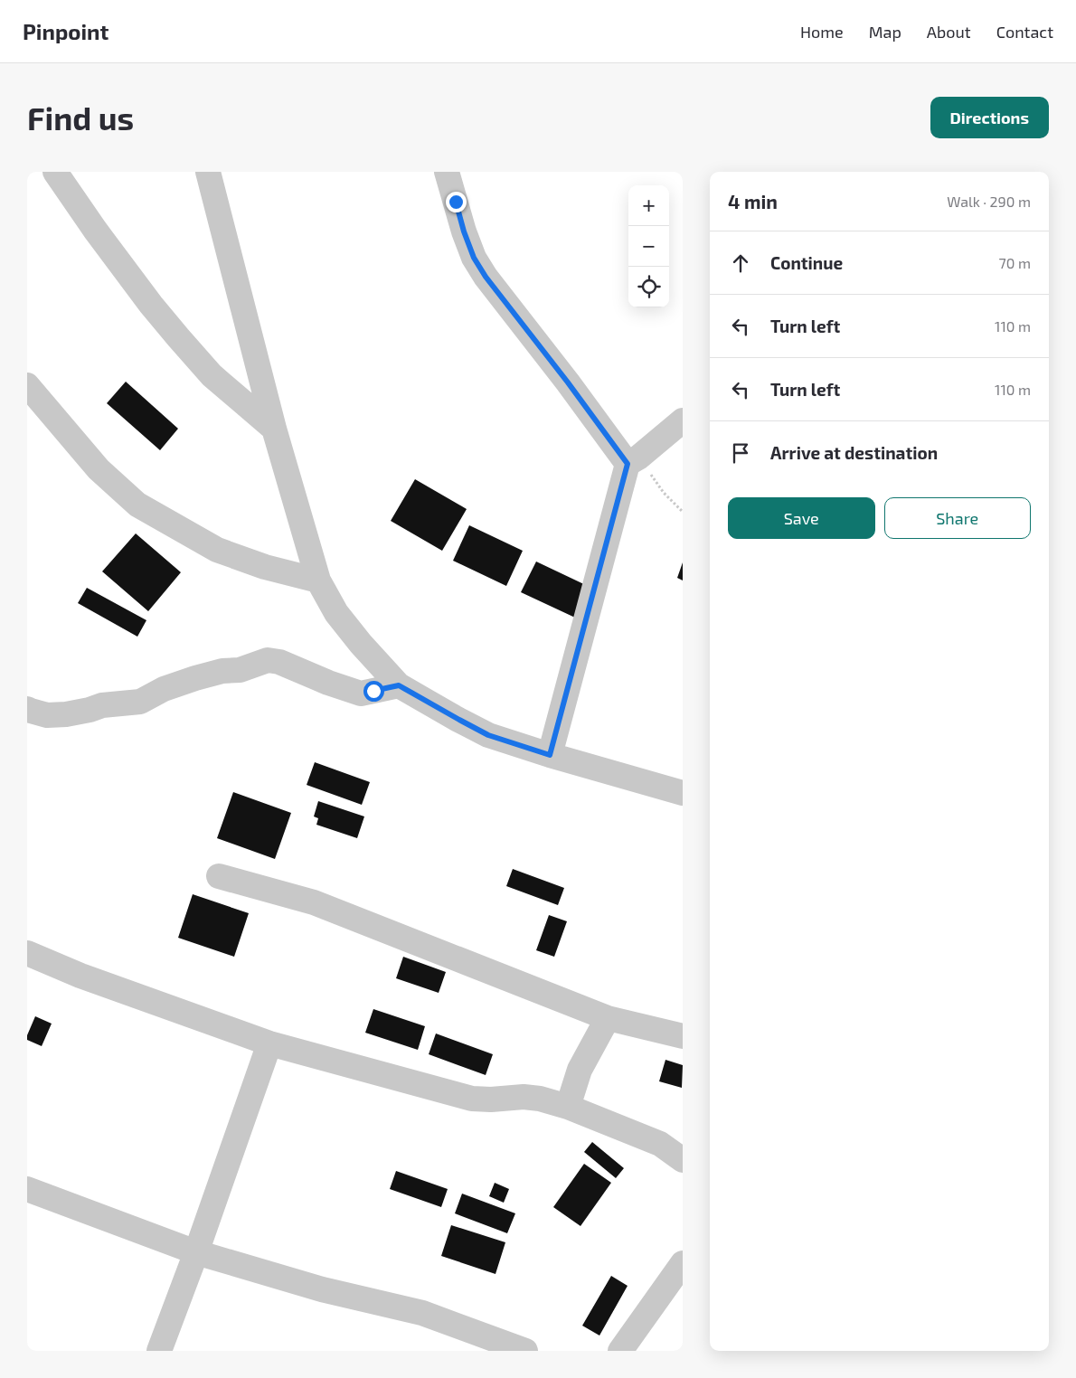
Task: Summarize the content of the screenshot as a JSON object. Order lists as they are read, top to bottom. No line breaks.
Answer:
{"page":{"header":"Pinpoint","nav":["Home","Map","About","Contact"],"buttons":["Directions",["Save","Share"]],"title":"Find us","heading":["4 min","Walk · 290 m"],"map_buttons":["+","−"],"list":[["Continue","70 m"],["Turn left","110 m"],["Turn left","110 m"],"Arrive at destination"]}}
